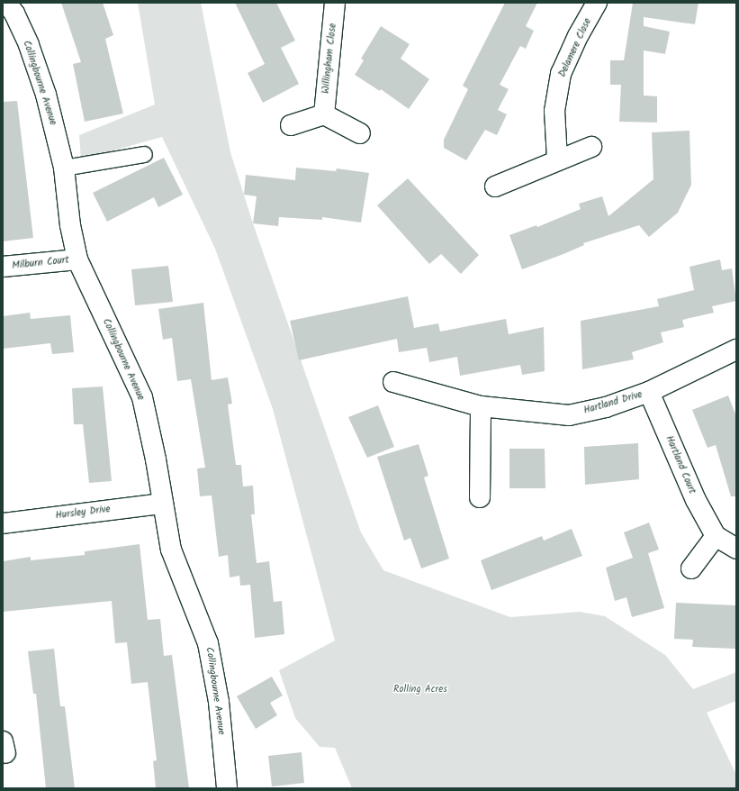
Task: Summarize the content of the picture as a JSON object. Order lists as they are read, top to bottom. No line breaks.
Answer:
{"streets":{"street":["Delamere Close","Willingham Close","Collingbourne Avenue","Milburn Court","Hartland Drive","Hartland Court","Hursley Drive"]},"crossings":[["Collingbourne Avenue","Milburn Court"],["Collingbourne Avenue","Hursley Drive"],["Hartland Drive","Hartland Court"]],"parks":["Rolling Acres"]}
